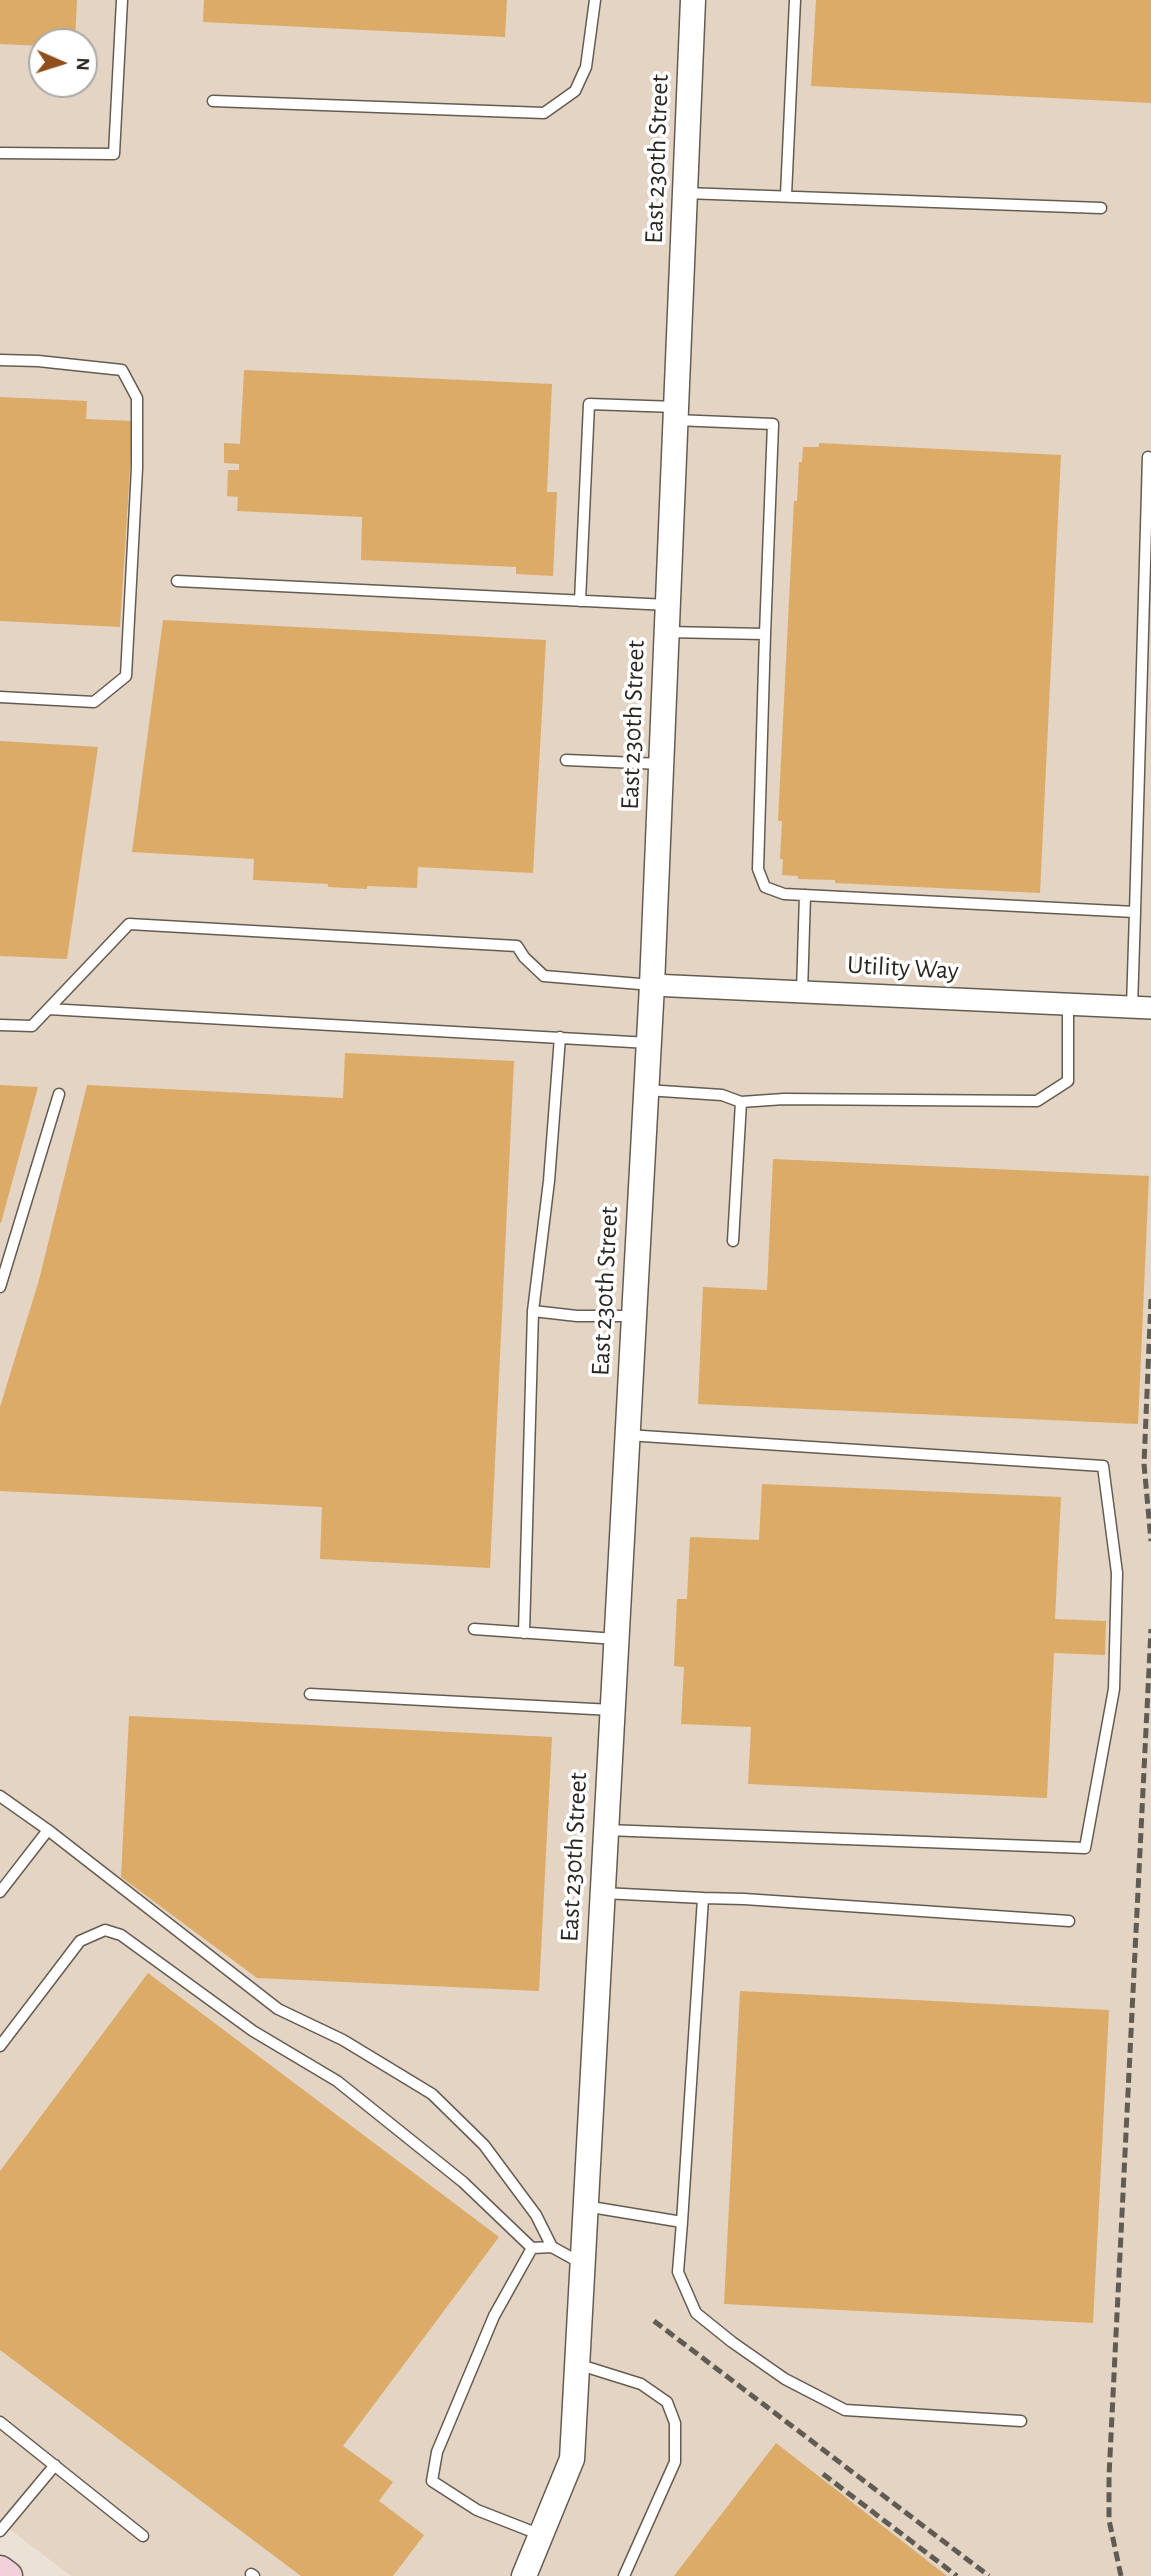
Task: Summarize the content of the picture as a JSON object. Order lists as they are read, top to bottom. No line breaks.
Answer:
{"streets":{"street":["East 230th Street","Utility Way"]},"crossings":[["East 230th Street","Utility Way"]],"north":"right"}
